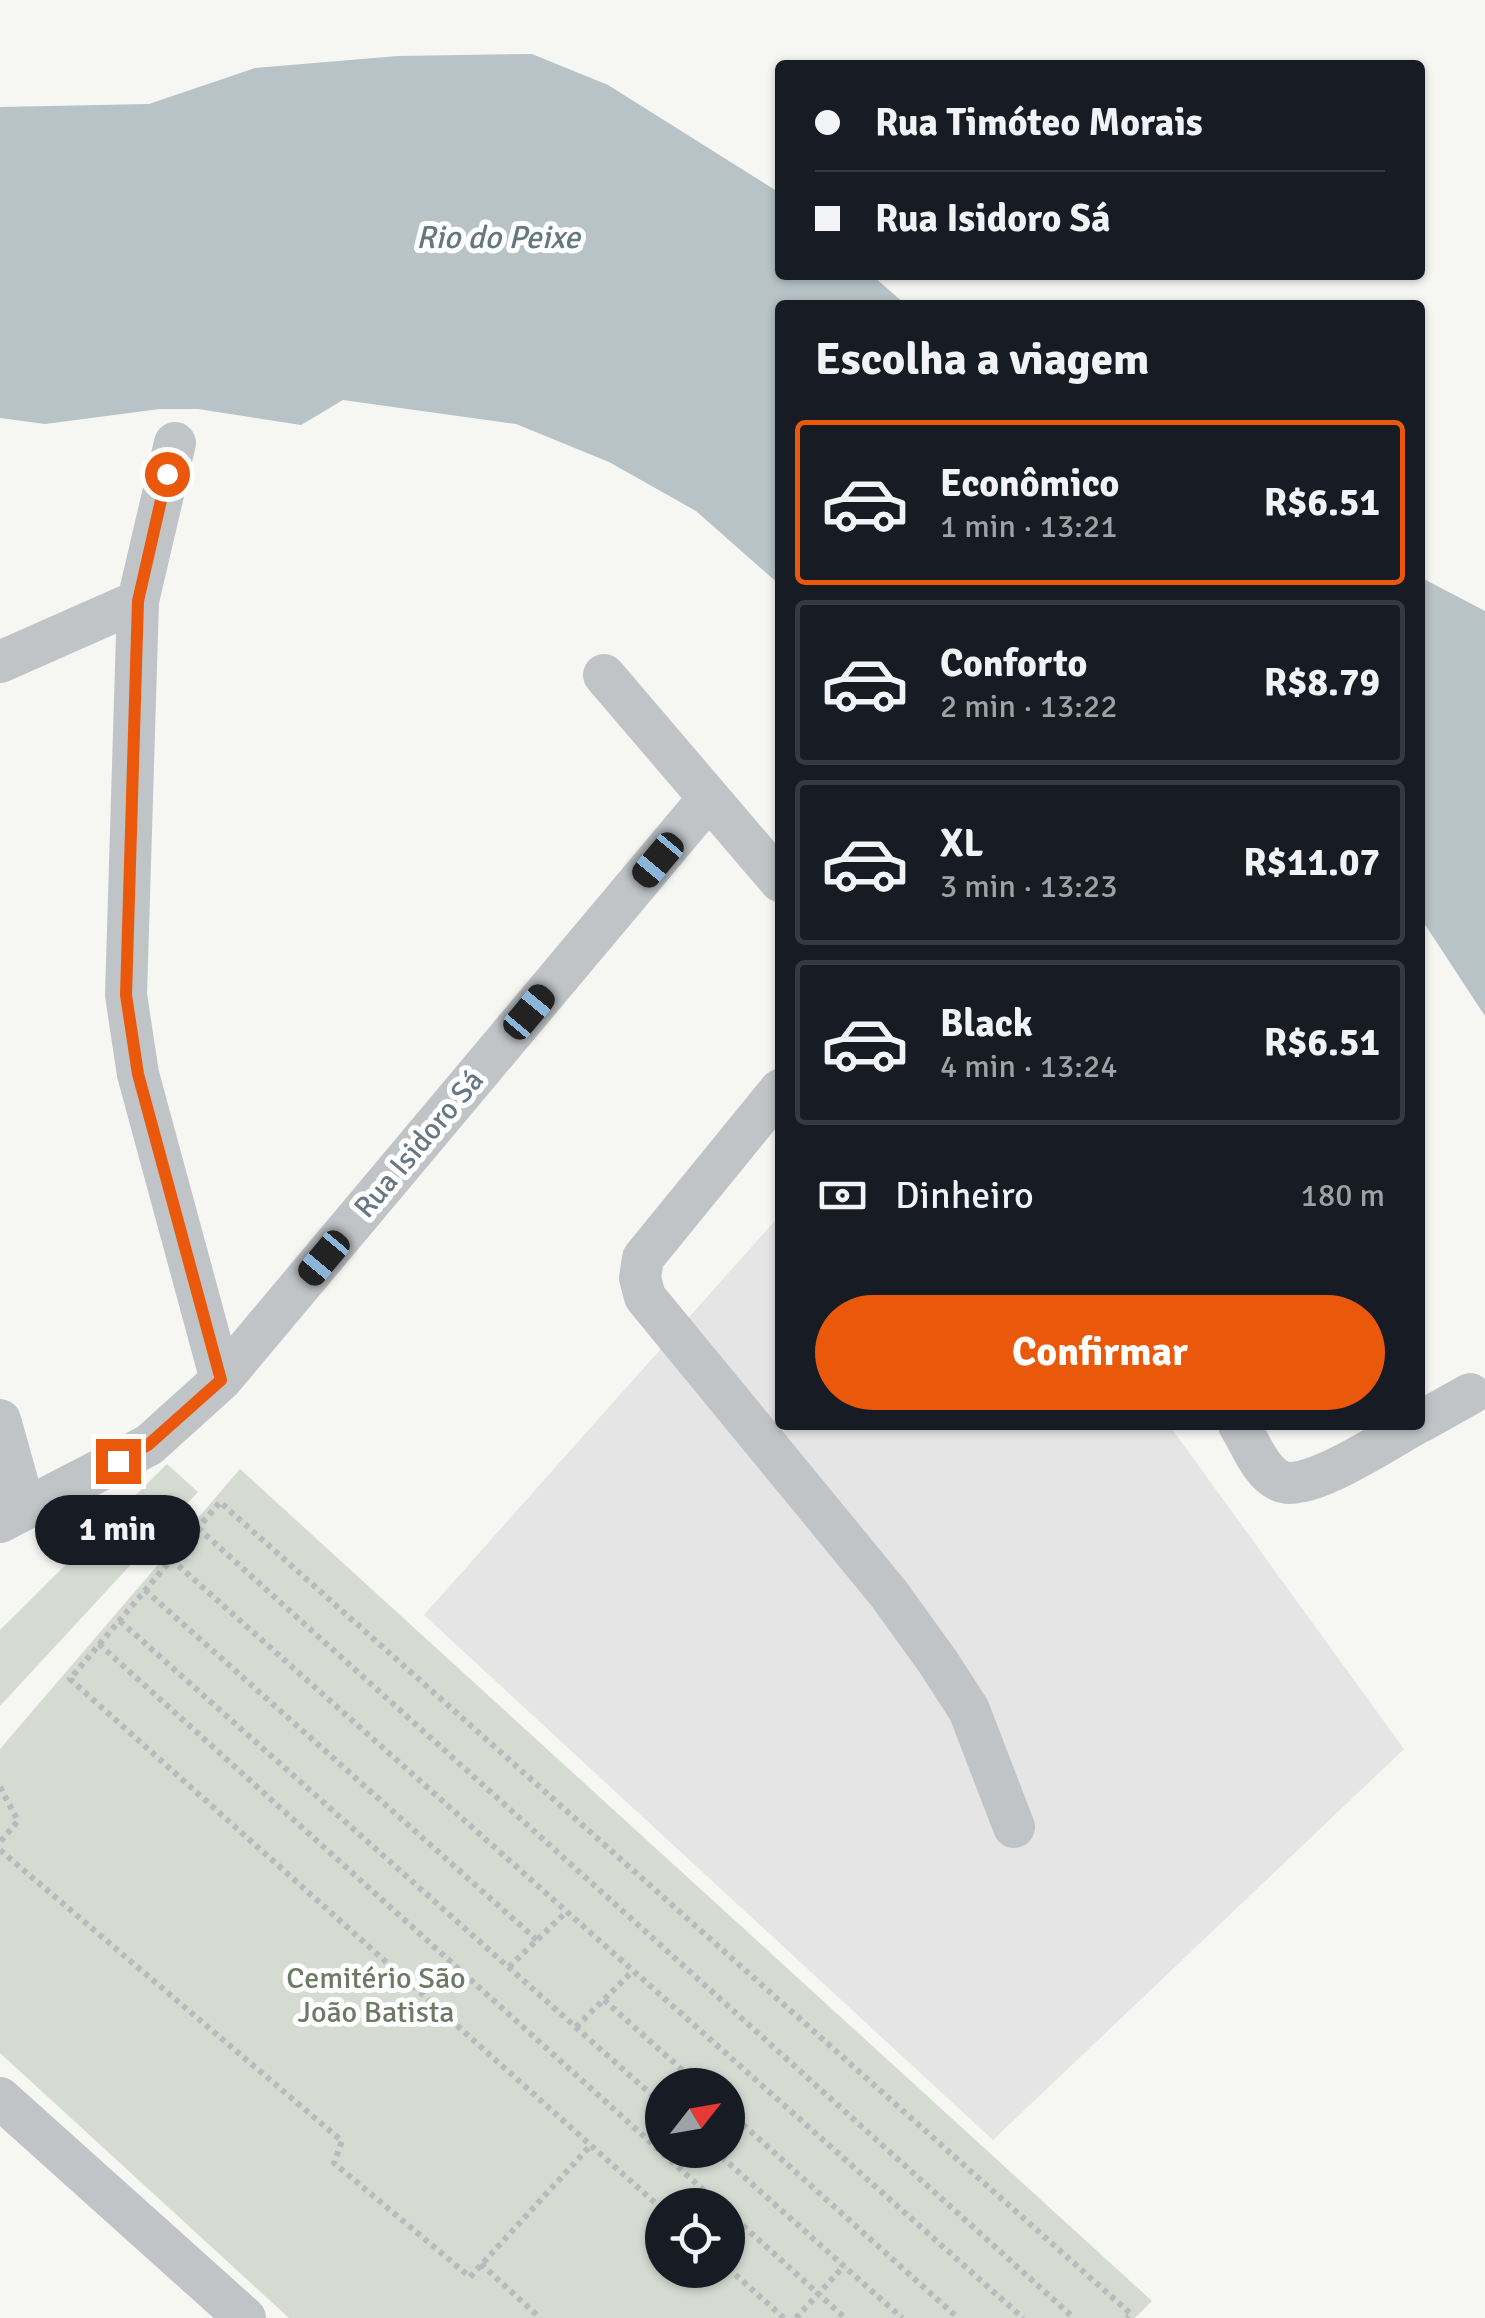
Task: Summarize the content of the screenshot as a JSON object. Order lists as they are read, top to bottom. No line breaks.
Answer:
{"streets":{"street":["Rua Isidoro Sá"]},"water":["Rio do Peixe"],"parks":["Cemitério São João Batista"],"north":"top right","page":{"banner":["Rua Timóteo Morais","Rua Isidoro Sá"],"heading":"Escolha a viagem","list":[{"name":"Econômico","note":"1 min · 13:21","value":"R$6.51"},{"name":"Conforto","note":"2 min · 13:22","value":"R$8.79"},{"name":"XL","note":"3 min · 13:23","value":"R$11.07"},{"name":"Black","note":"4 min · 13:24","value":"R$6.51"}],"pay":["Dinheiro","180 m"],"buttons":"Confirmar","bubble":"1 min"}}
